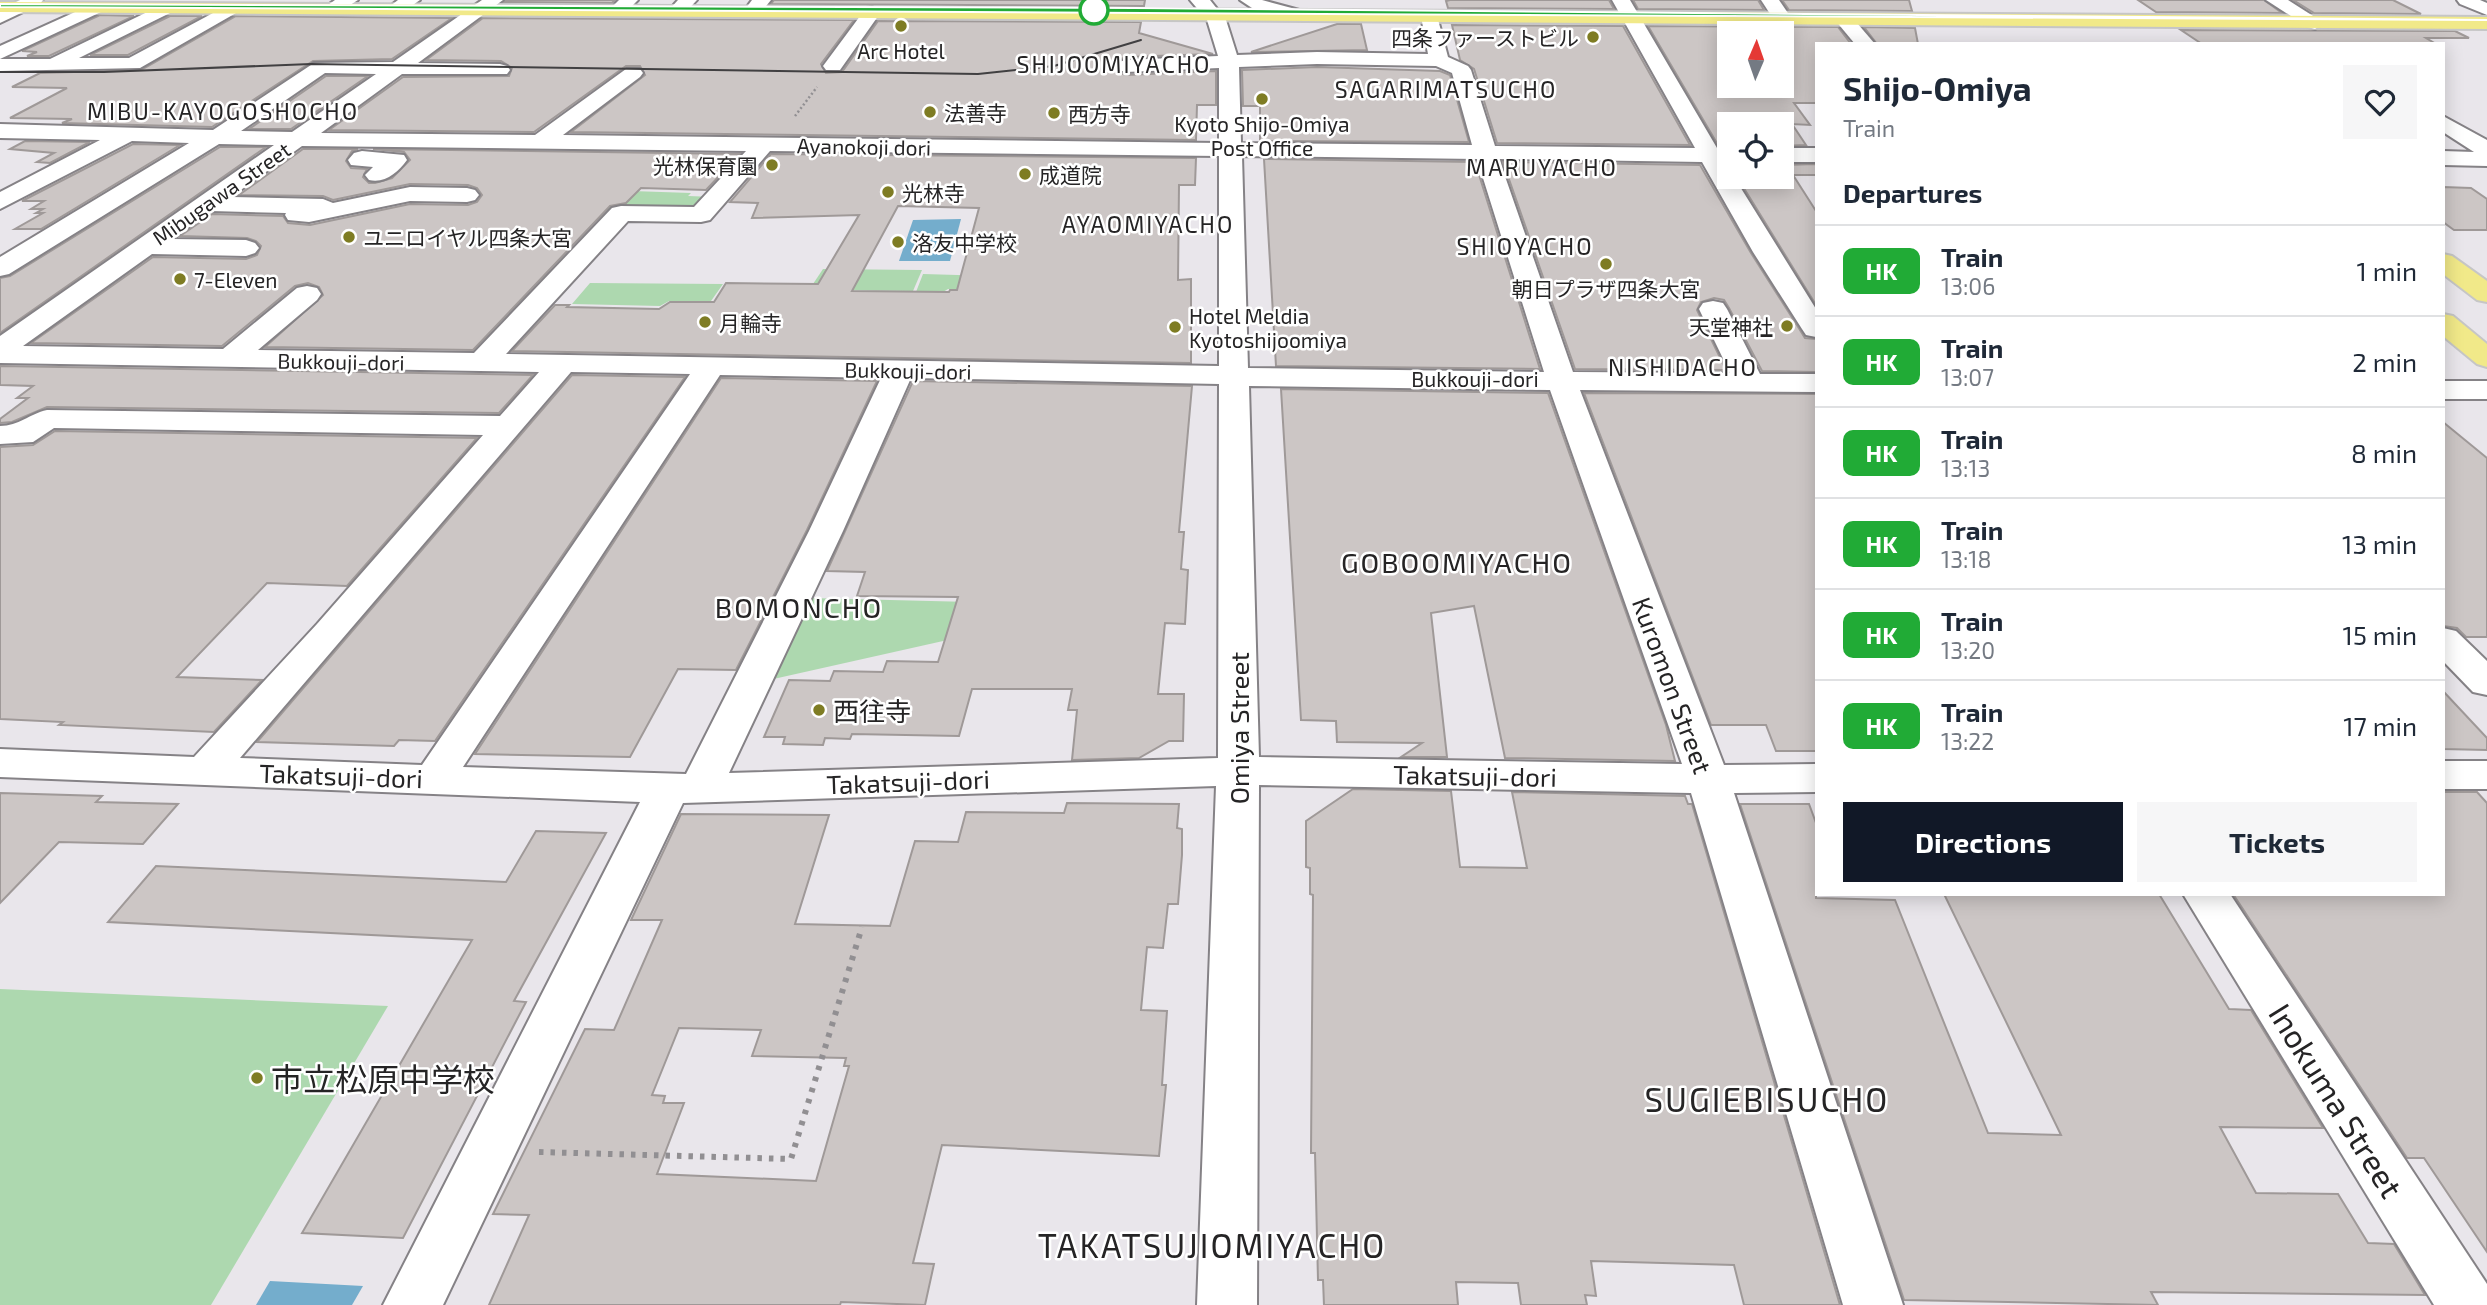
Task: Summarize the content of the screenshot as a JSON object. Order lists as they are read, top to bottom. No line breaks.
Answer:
{"streets":{"street":["Ayanokoji dori","Mibugawa Street","Bukkouji-dori","Kuromon Street","Omiya Street","Takatsuji-dori","Inokuma Street"]},"crossings":[["Ayanokoji dori","Mibugawa Street"],["Ayanokoji dori","Kuromon Street"],["Ayanokoji dori","Omiya Street"],["Mibugawa Street","Bukkouji-dori"],["Bukkouji-dori","Kuromon Street"],["Bukkouji-dori","Omiya Street"],["Kuromon Street","Takatsuji-dori"],["Omiya Street","Takatsuji-dori"]],"districts":["SHIJOOMIYACHO","SAGARIMATSUCHO","MIBU-KAYOGOSHOCHO","MARUYACHO","AYAOMIYACHO","SHIOYACHO","NISHIDACHO","GOBOOMIYACHO","BOMONCHO","SUGIEBISUCHO","TAKATSUJIOMIYACHO"],"places":["Arc Hotel","四条ファーストビル","Kyoto Shijo-Omiya Post Office","法善寺","西方寺","光林保育園","成道院","光林寺","ユニロイヤル四条大宮","洛友中学校","朝日プラザ四条大宮","7-Eleven","月輪寺","天堂神社","Hotel Meldia Kyotoshijoomiya","西往寺","市立松原中学校"],"north":"top","page":{"heading":[["Shijo-Omiya","Train"],"Departures"],"list":[{"mark":"HK","name":"Train","note":"13:06","value":"1 min"},{"mark":"HK","name":"Train","note":"13:07","value":"2 min"},{"mark":"HK","name":"Train","note":"13:13","value":"8 min"},{"mark":"HK","name":"Train","note":"13:18","value":"13 min"},{"mark":"HK","name":"Train","note":"13:20","value":"15 min"},{"mark":"HK","name":"Train","note":"13:22","value":"17 min"}],"buttons":["Directions","Tickets"]}}
